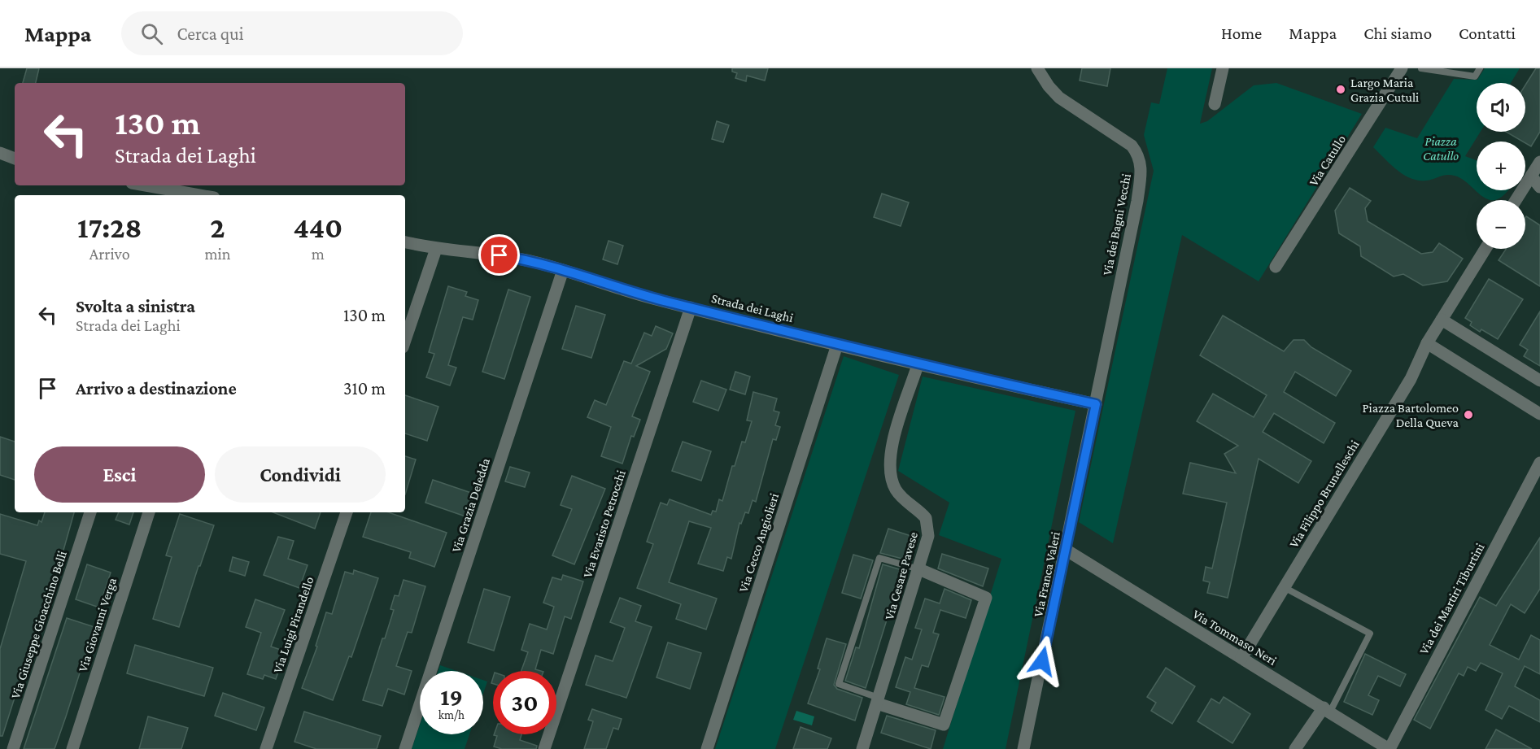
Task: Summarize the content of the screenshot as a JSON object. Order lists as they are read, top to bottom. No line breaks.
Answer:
{"streets":{"street":["Via Catullo","Via dei Bagni Vecchi","Strada dei Laghi","Via Filippo Brunelleschi","Via Grazia Deledda","Via Evaristo Petrocchi","Via Cecco Angiolieri","Via Franca Valeri","Via Cesare Pavese","Via dei Martiri Tiburtini","Via Giuseppe Gioacchino Belli","Via Giovanni Verga","Via Luigi Pirandello","Via Tommaso Neri"]},"crossings":[["Via dei Bagni Vecchi","Strada dei Laghi"],["Via dei Bagni Vecchi","Via Franca Valeri"],["Strada dei Laghi","Via Grazia Deledda"],["Strada dei Laghi","Via Evaristo Petrocchi"],["Strada dei Laghi","Via Cecco Angiolieri"],["Strada dei Laghi","Via Franca Valeri"],["Strada dei Laghi","Via Cesare Pavese"],["Via Filippo Brunelleschi","Via Tommaso Neri"],["Via Franca Valeri","Via Tommaso Neri"],["Via dei Martiri Tiburtini","Via Tommaso Neri"]],"parks":["Piazza Catullo"],"places":["Largo Maria Grazia Cutuli","Piazza Bartolomeo Della Queva"],"page":{"header":"Mappa","search":"Cerca qui","nav":["Home","Mappa","Chi siamo","Contatti"],"map_buttons":["+","−"],"turn":["130 m","Strada dei Laghi"],"eta":["17:28","Arrivo","2","min","440","m"],"list":[{"name":"Svolta a sinistra","note":"Strada dei Laghi","value":"130 m"},{"name":"Arrivo a destinazione","value":"310 m"}],"buttons":["Esci","Condividi"],"speed":"19 km/h","limit":"30"}}
